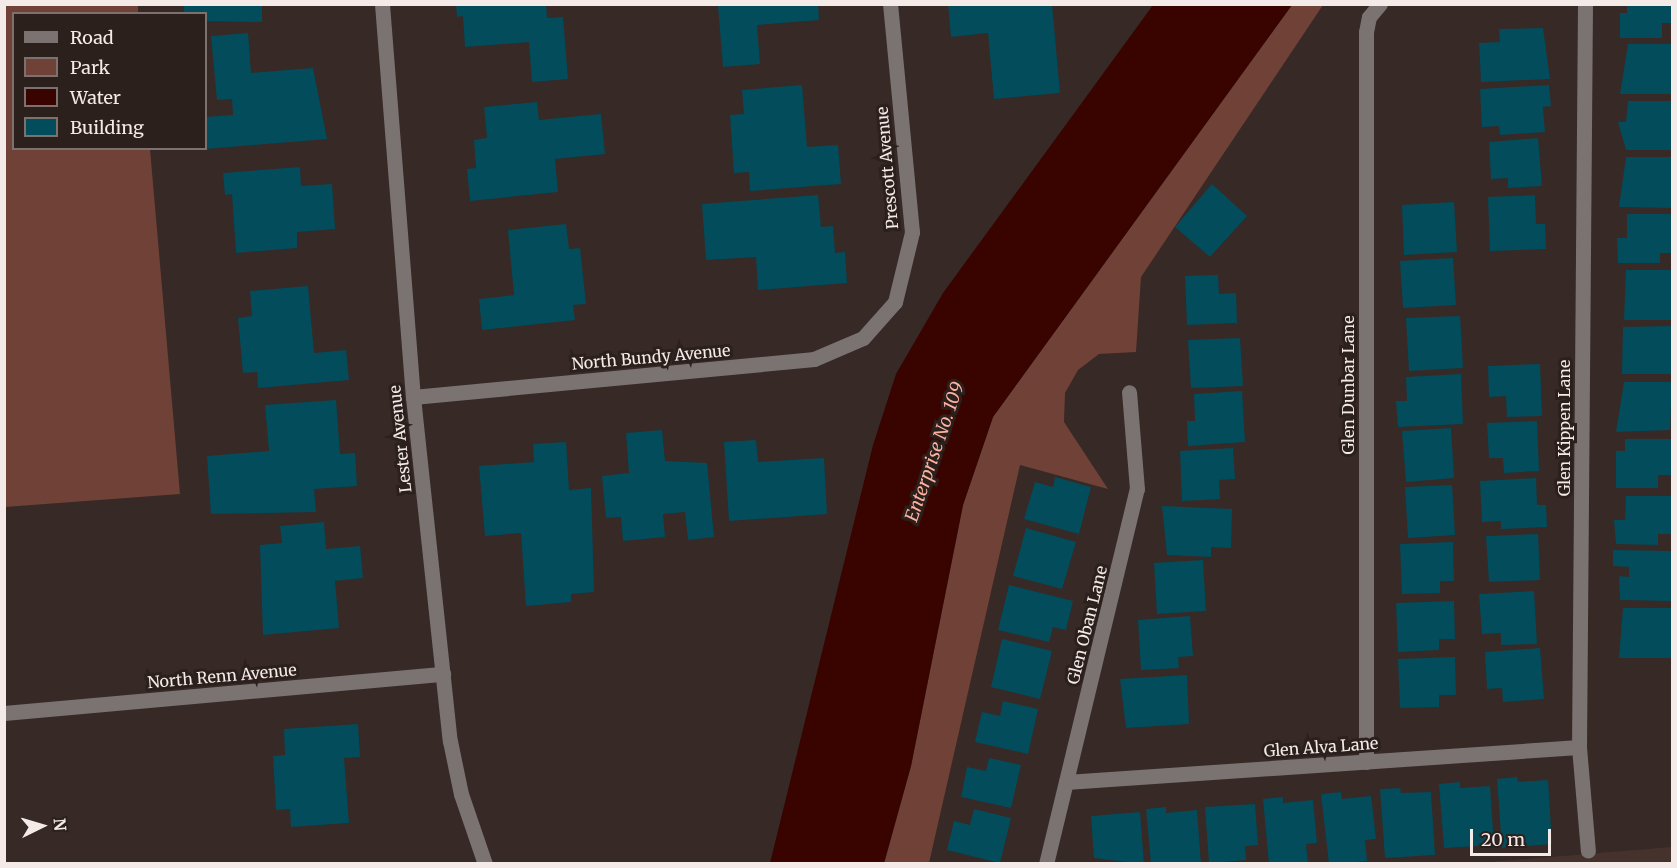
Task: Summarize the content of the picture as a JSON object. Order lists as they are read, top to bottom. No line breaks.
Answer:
{"streets":{"street":["Prescott Avenue","North Bundy Avenue","Glen Dunbar Lane","Glen Kippen Lane","Lester Avenue","Glen Oban Lane","North Renn Avenue","Glen Alva Lane"]},"crossings":[["Prescott Avenue","North Bundy Avenue"],["North Bundy Avenue","Lester Avenue"],["Glen Dunbar Lane","Glen Alva Lane"],["Glen Kippen Lane","Glen Alva Lane"],["Lester Avenue","North Renn Avenue"],["Glen Oban Lane","Glen Alva Lane"]],"water":["Enterprise No. 109"],"legend":["Road","Park","Water","Building"],"scale_bar":"20 m","north":"right"}
